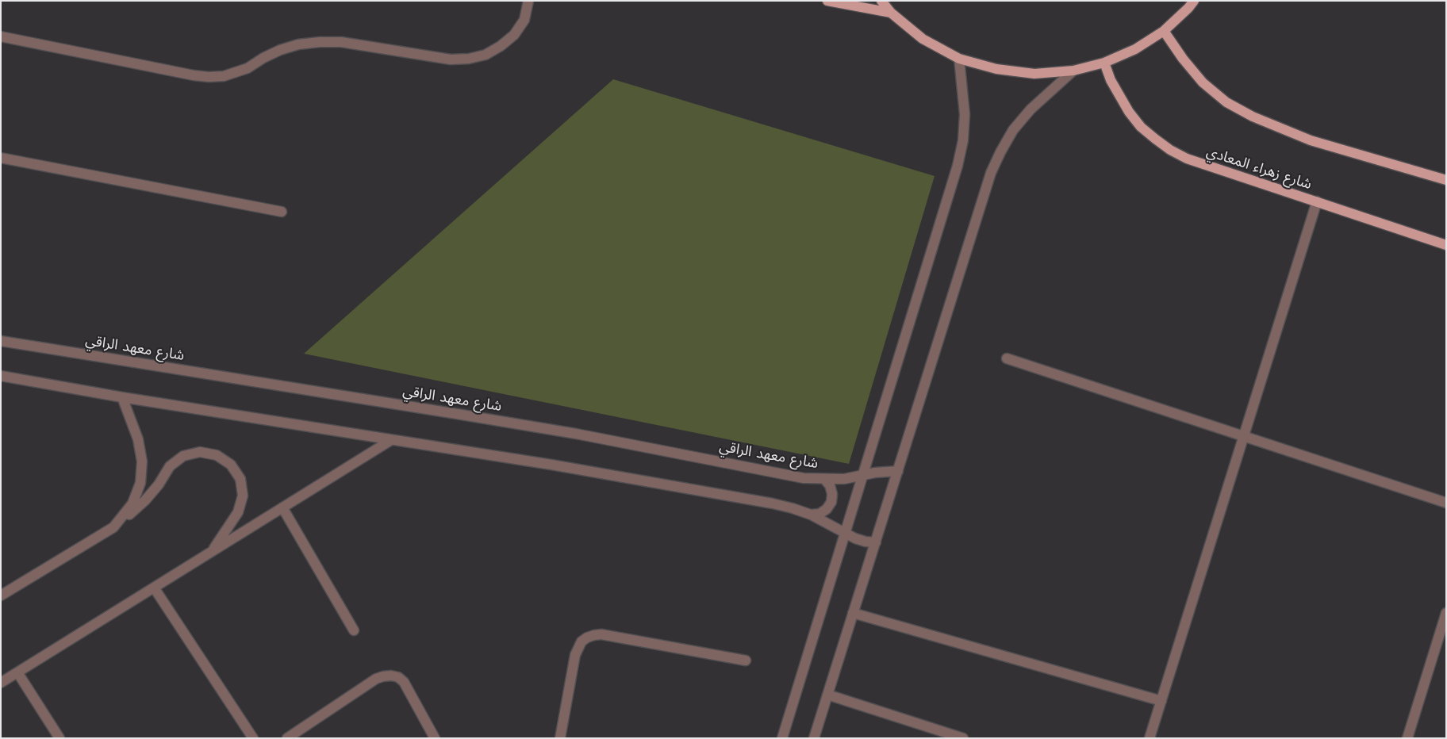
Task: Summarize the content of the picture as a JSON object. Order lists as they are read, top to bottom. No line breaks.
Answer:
{"streets":{"main road":["شارع زهراء المعادي"],"street":["شارع معهد الراقي"]}}
